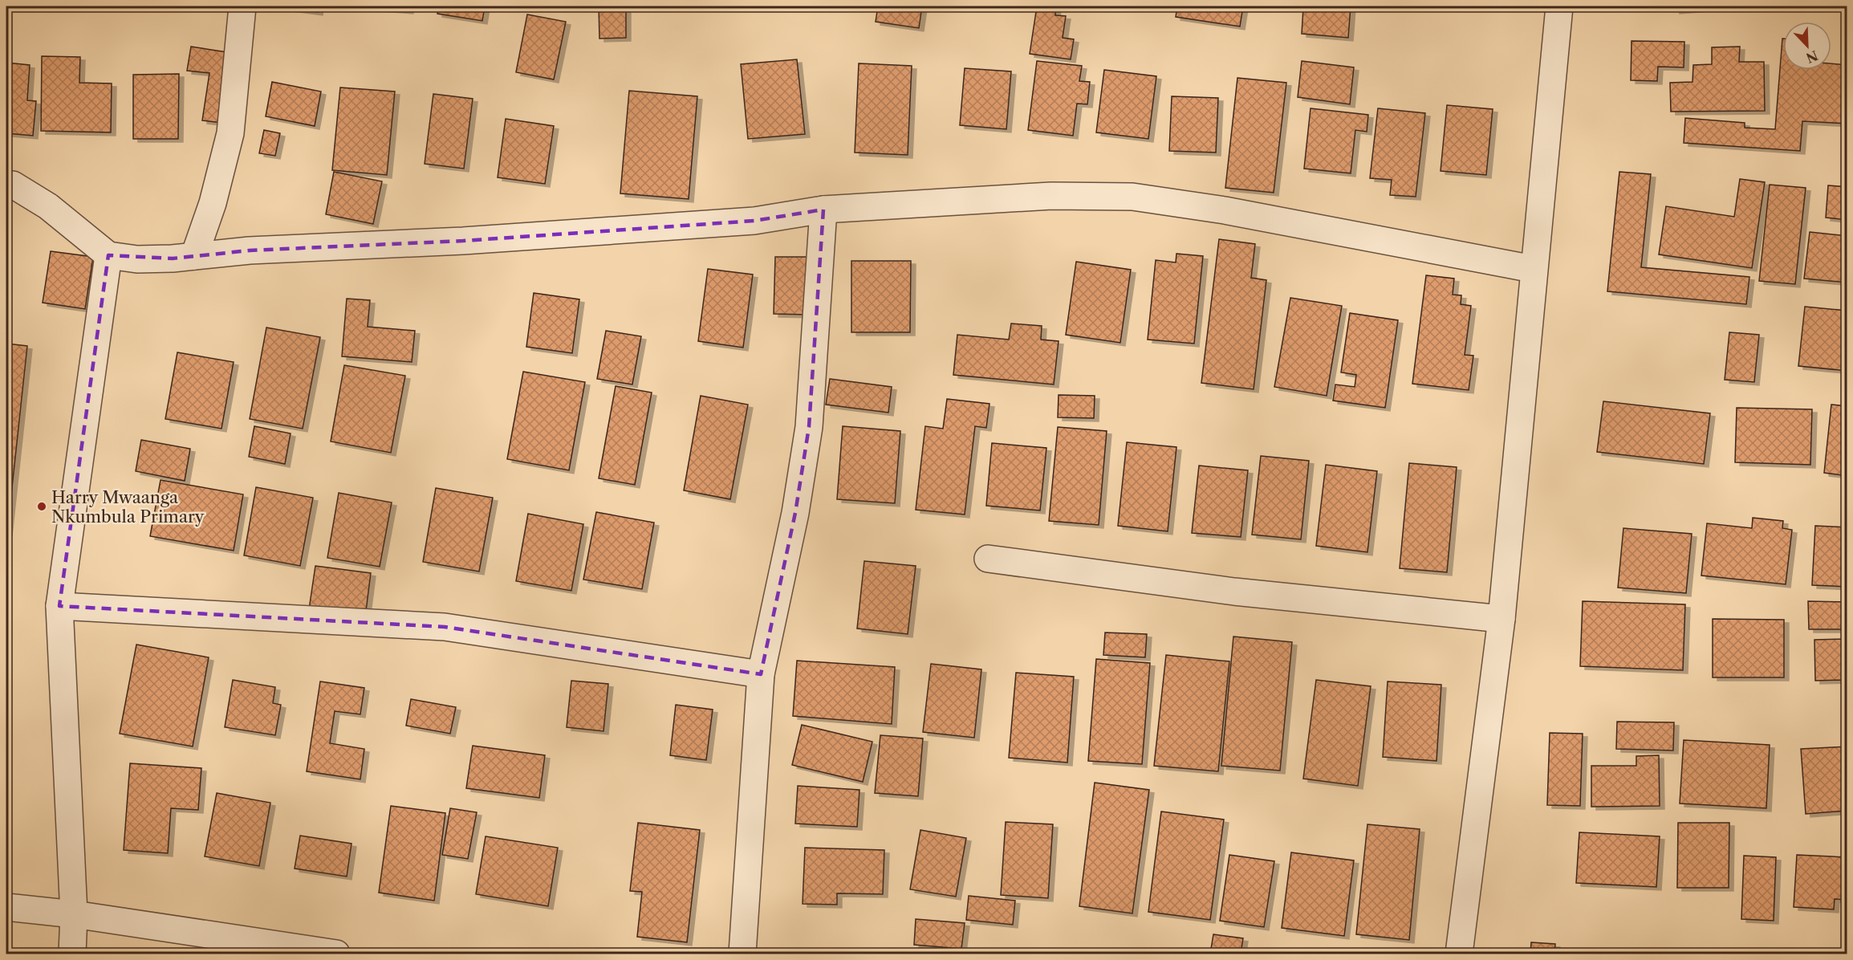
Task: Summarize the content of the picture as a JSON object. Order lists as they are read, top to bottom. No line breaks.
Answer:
{"places":["Harry Mwaanga Nkumbula Primary"],"north":"bottom right"}
